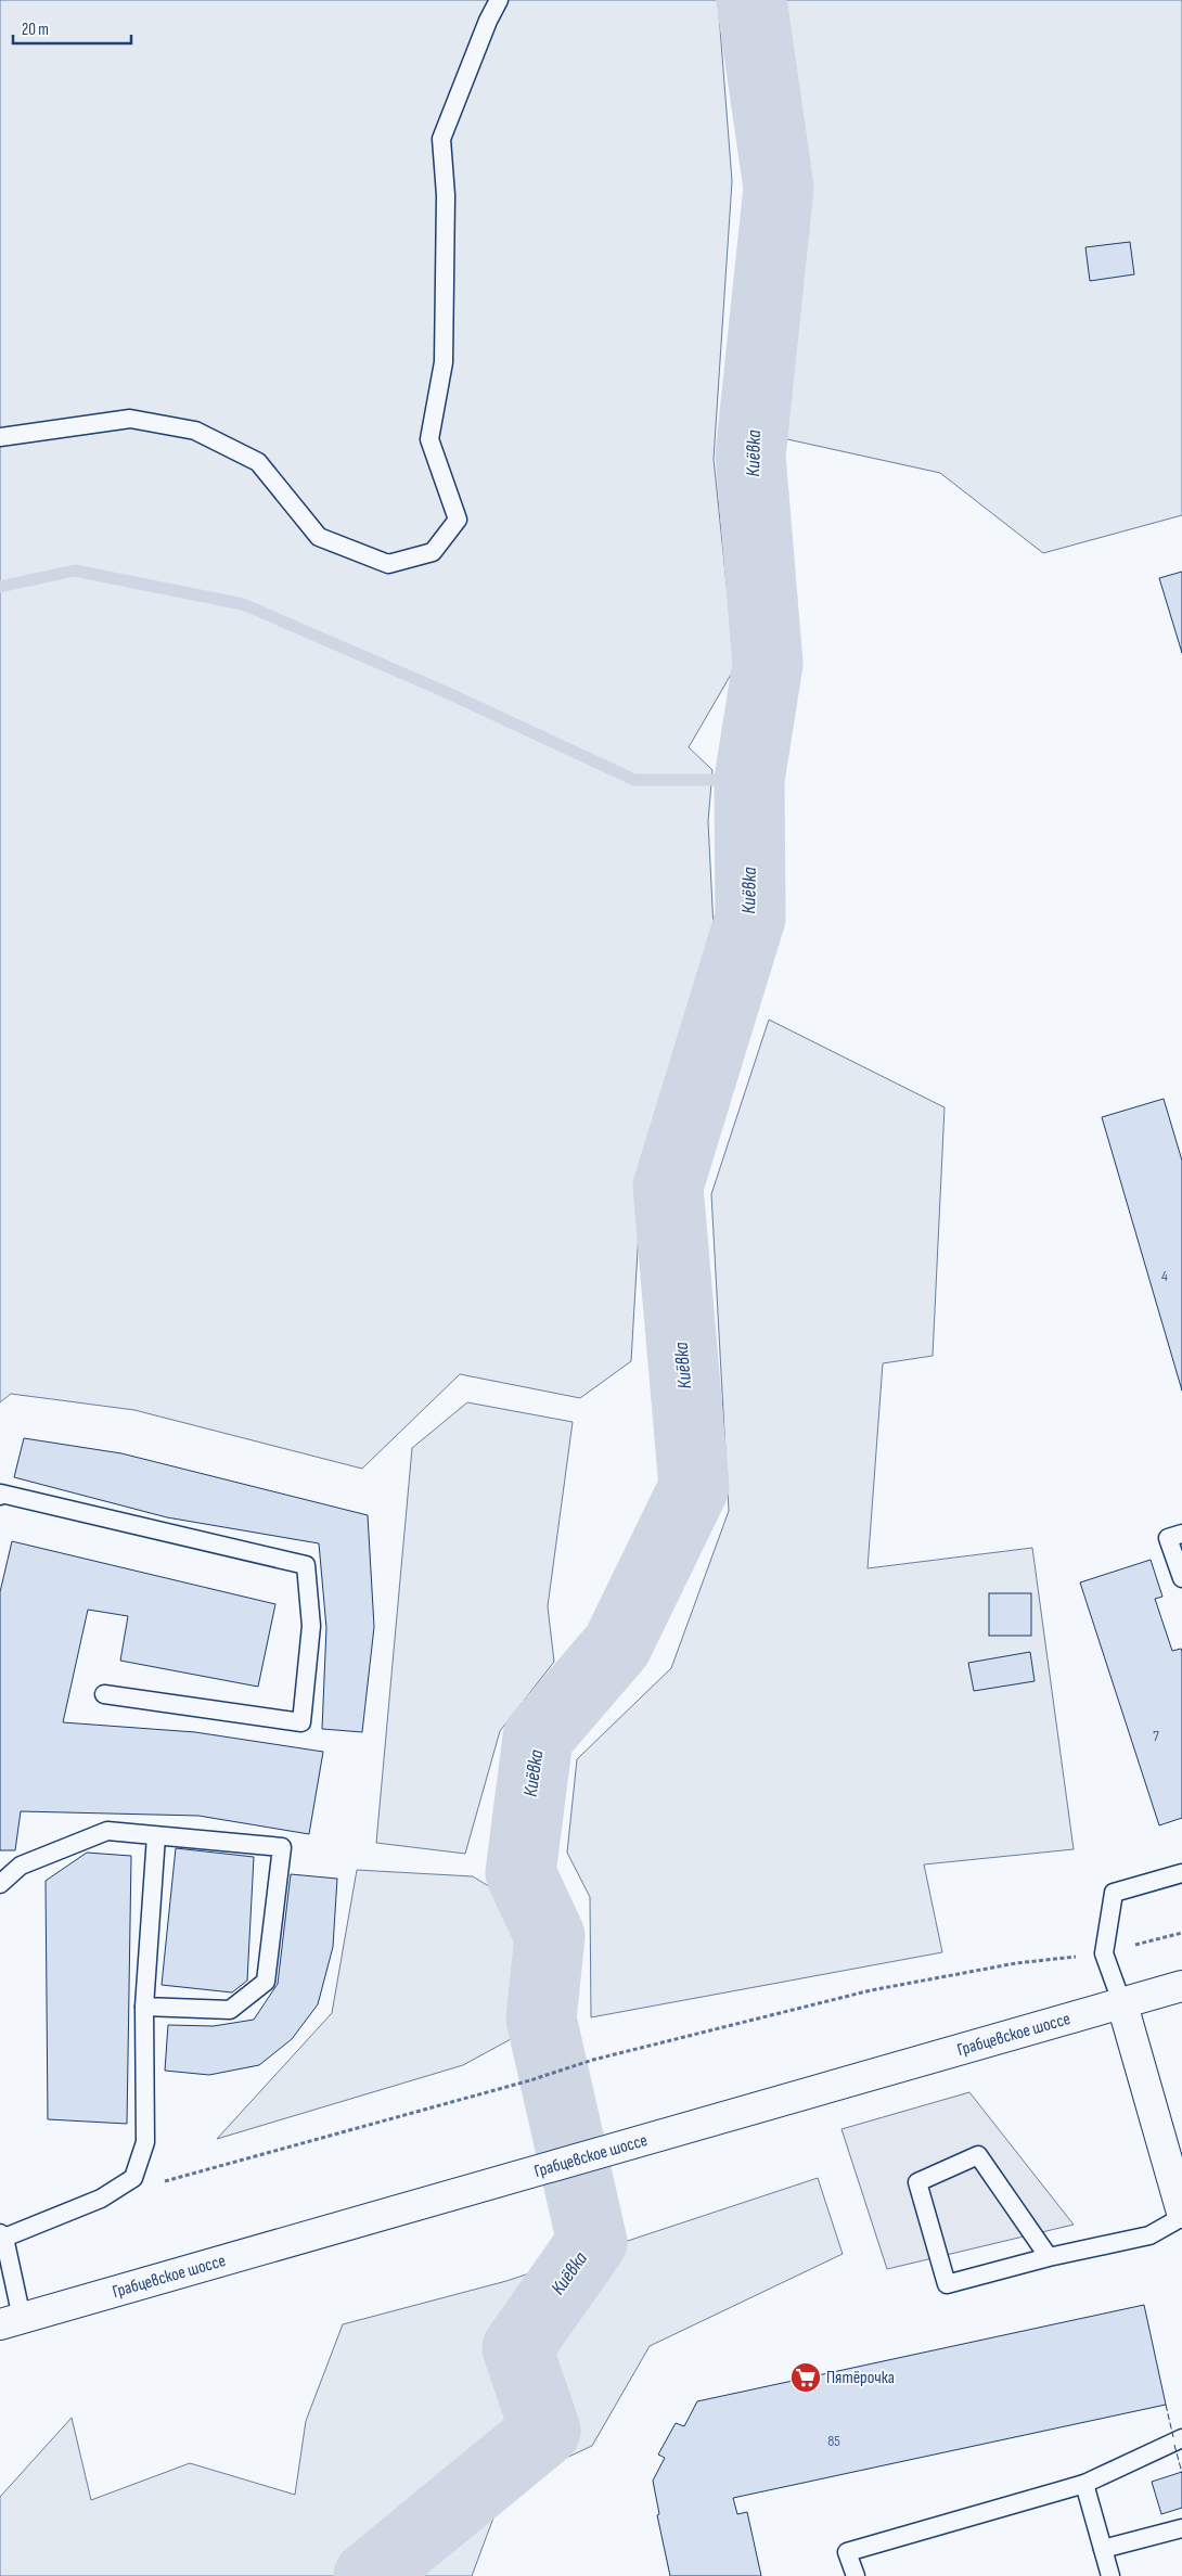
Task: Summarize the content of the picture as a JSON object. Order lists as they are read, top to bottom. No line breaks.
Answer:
{"streets":{"main road":["Грабцевское шоссе"]},"water":["Киёвка"],"places":{"supermarket":["Пятёрочка"]},"house_numbers":["4","7","85"],"scale_bar":"20 m"}
